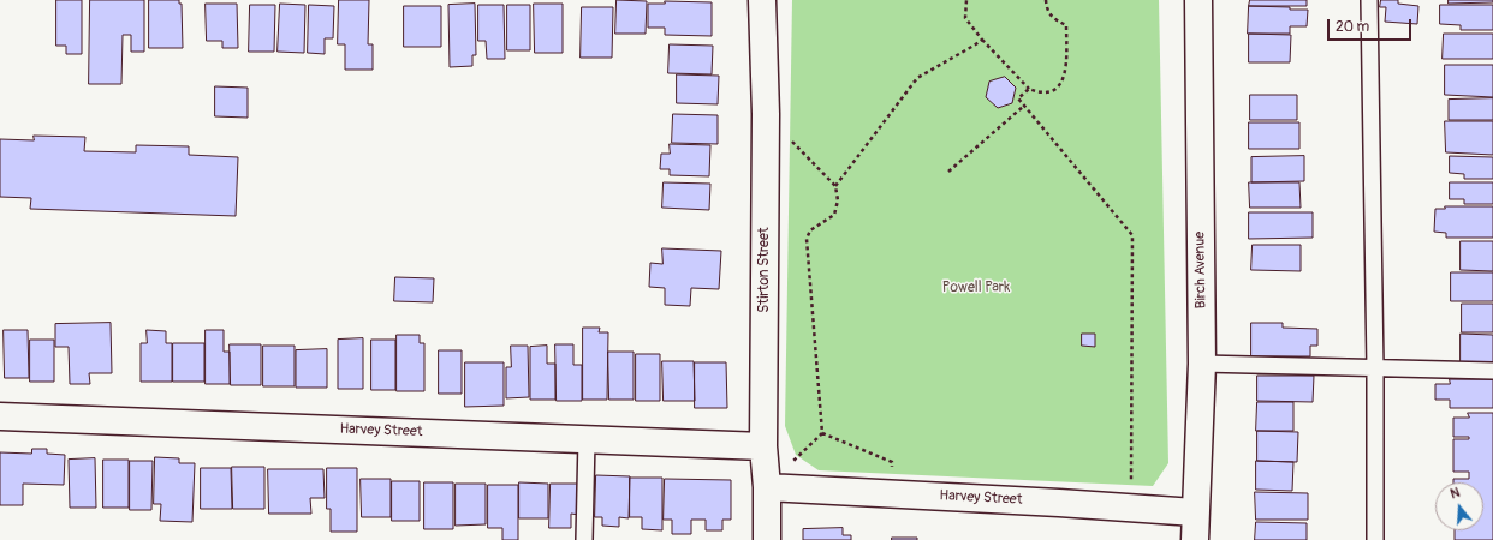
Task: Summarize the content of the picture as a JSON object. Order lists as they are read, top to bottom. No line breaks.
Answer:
{"streets":{"street":["Stirton Street","Birch Avenue","Harvey Street"]},"crossings":[["Stirton Street","Harvey Street"],["Birch Avenue","Harvey Street"]],"parks":["Powell Park"],"scale_bar":"20 m","north":"top"}
